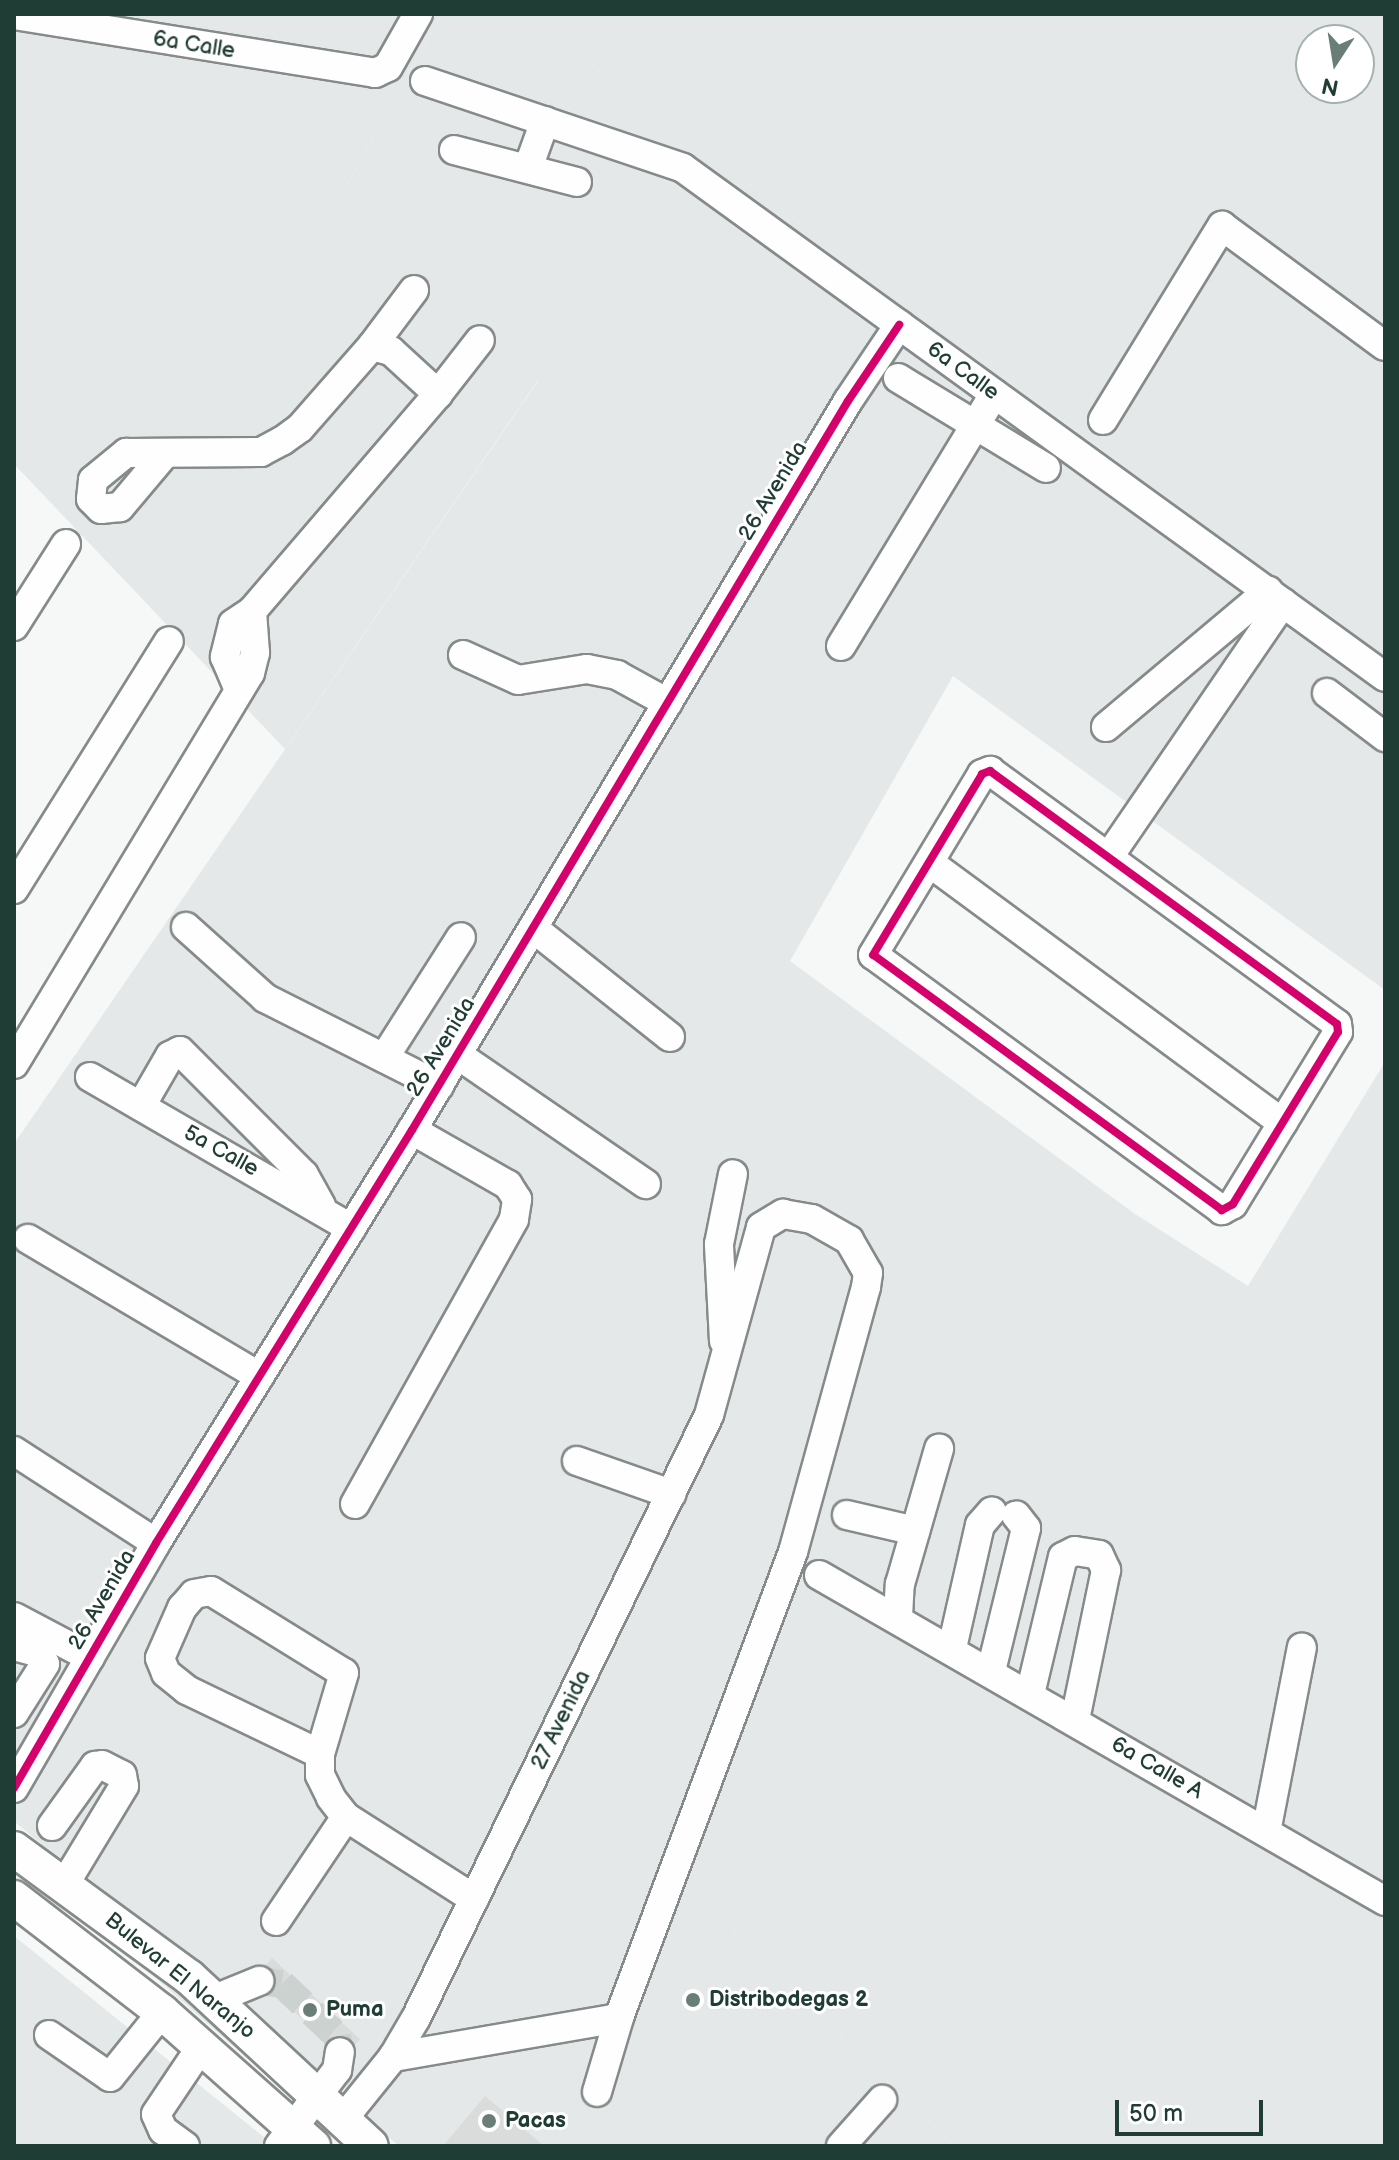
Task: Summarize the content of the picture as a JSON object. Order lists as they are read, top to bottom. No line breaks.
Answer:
{"streets":{"main road":["Bulevar El Naranjo"],"street":["6a Calle","26 Avenida","5a Calle","27 Avenida","6a Calle A"]},"crossings":[["6a Calle","26 Avenida"],["26 Avenida","5a Calle"],["27 Avenida","Bulevar El Naranjo"]],"places":["Distribodegas 2","Puma","Pacas"],"scale_bar":"50 m","north":"bottom"}
